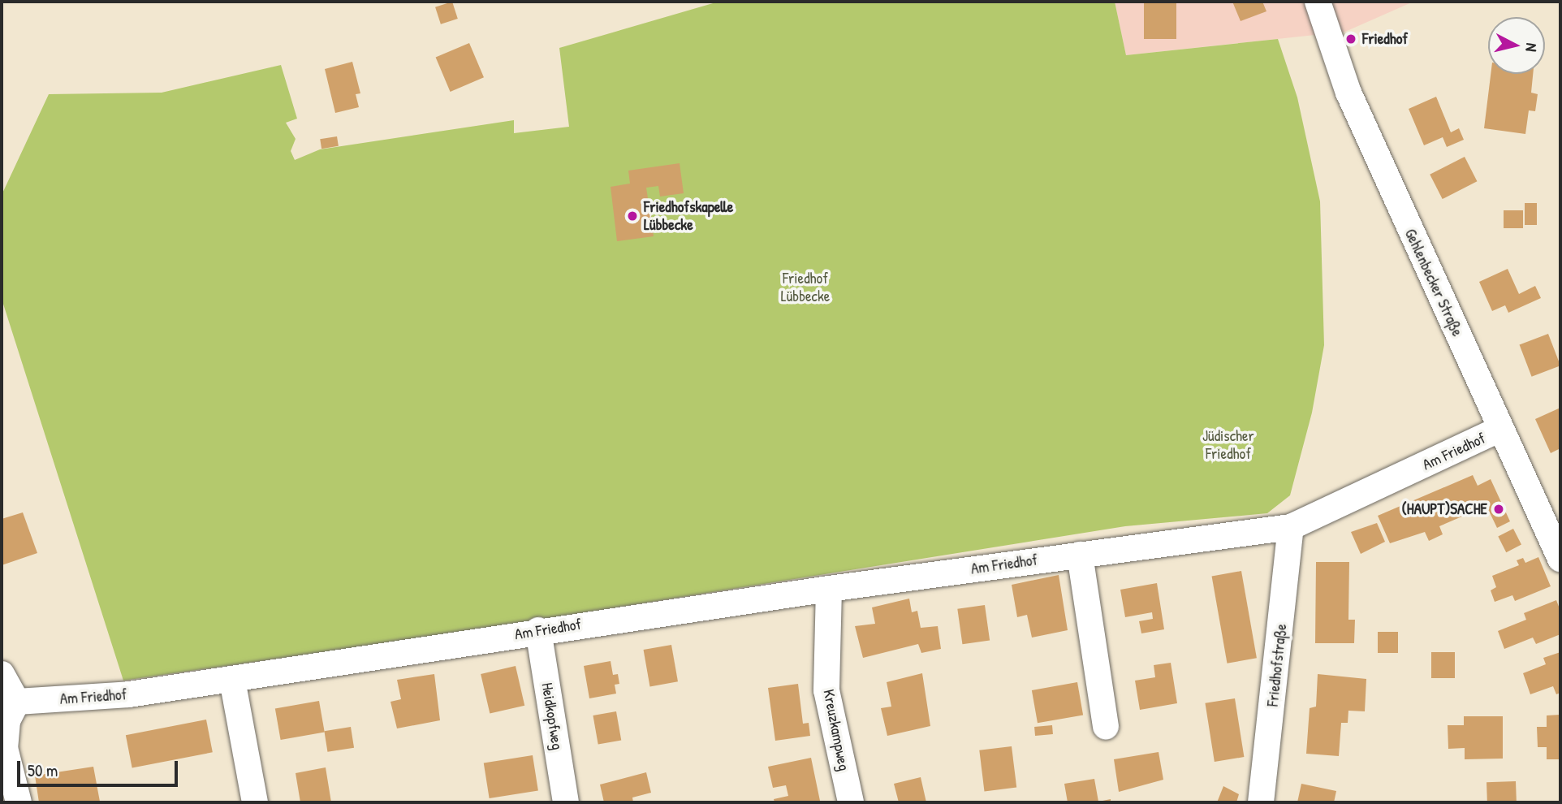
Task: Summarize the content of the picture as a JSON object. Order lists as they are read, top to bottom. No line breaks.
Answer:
{"streets":{"street":["Gehlenbecker Straße","Am Friedhof","Friedhofstraße","Heidkopfweg","Kreuzkampweg"]},"crossings":[["Gehlenbecker Straße","Am Friedhof"],["Am Friedhof","Friedhofstraße"],["Am Friedhof","Heidkopfweg"],["Am Friedhof","Kreuzkampweg"]],"parks":["Friedhof Lübbecke","Jüdischer Friedhof"],"places":["Friedhof","Friedhofskapelle Lübbecke","(HAUPT)SACHE"],"scale_bar":"50 m","north":"right"}
